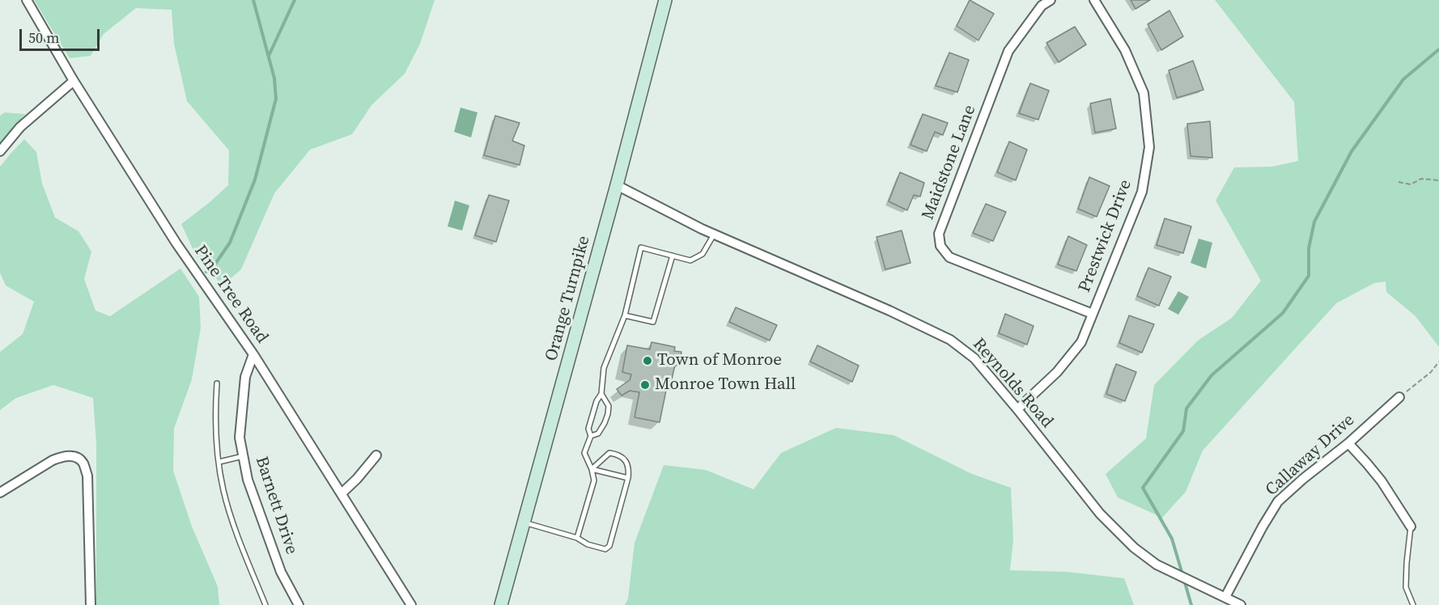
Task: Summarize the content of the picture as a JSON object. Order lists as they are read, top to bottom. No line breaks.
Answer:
{"streets":{"main road":["Orange Turnpike"],"street":["Maidstone Lane","Prestwick Drive","Pine Tree Road","Reynolds Road","Callaway Drive","Barnett Drive"]},"crossings":[["Maidstone Lane","Prestwick Drive"],["Prestwick Drive","Reynolds Road"],["Pine Tree Road","Barnett Drive"],["Orange Turnpike","Reynolds Road"],["Reynolds Road","Callaway Drive"]],"places":["Town of Monroe","Monroe Town Hall"],"scale_bar":"50 m"}
